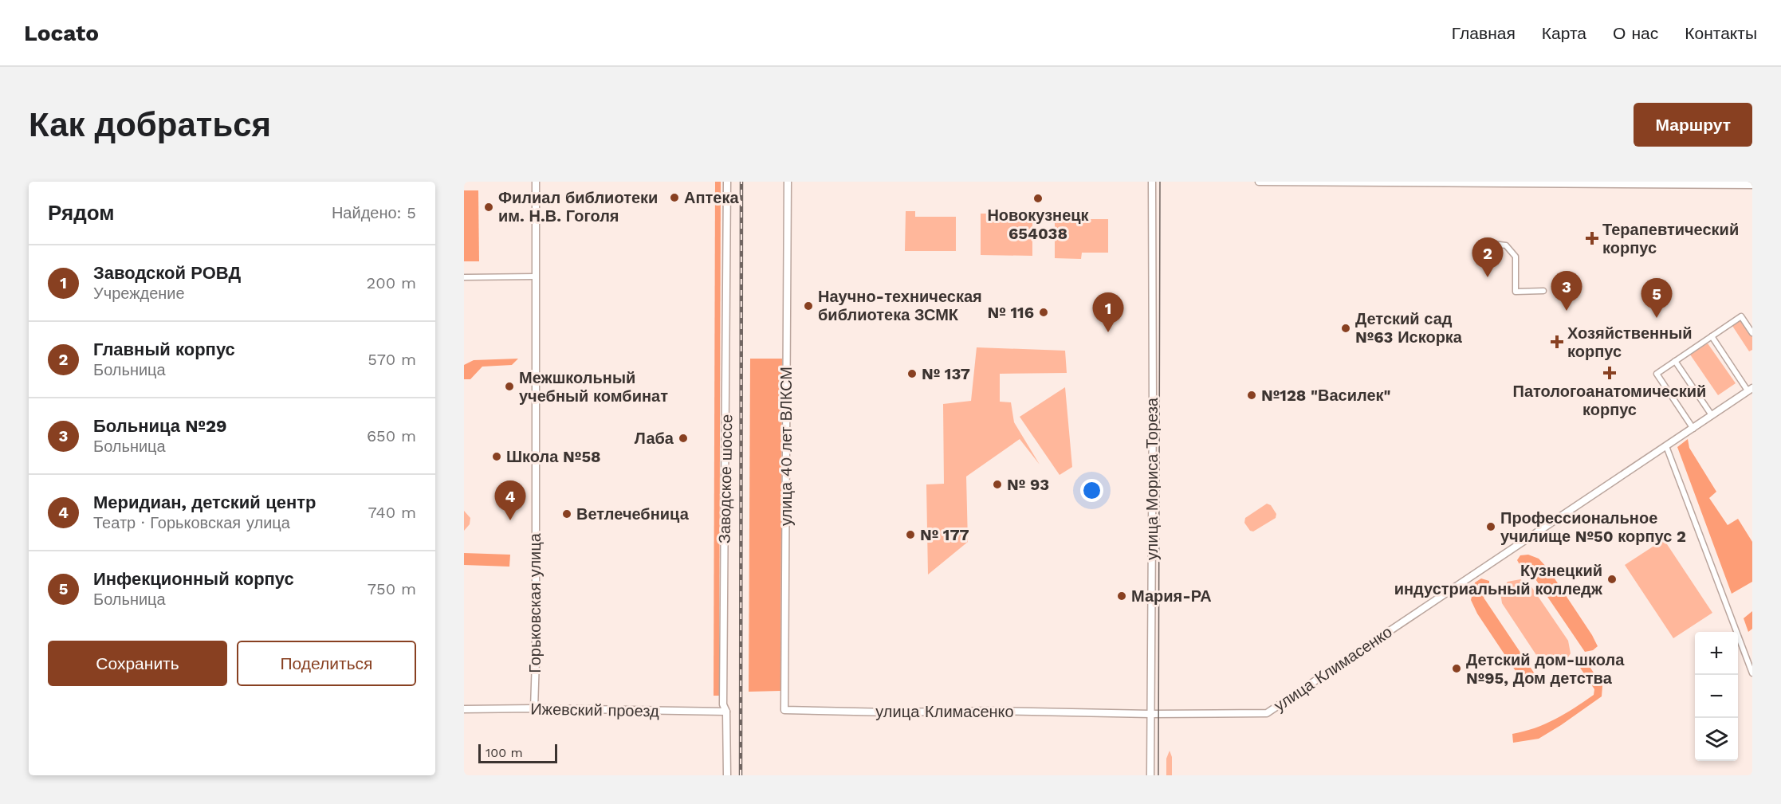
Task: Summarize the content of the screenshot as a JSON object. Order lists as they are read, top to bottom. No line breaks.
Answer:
{"streets":{"street":["улица 40 лет ВЛКСМ","Заводское шоссе","улица Мориса Тореза","Горьковская улица","улица Климасенко","Ижевский проезд"]},"crossings":[["улица 40 лет ВЛКСМ","улица Климасенко"],["Заводское шоссе","Ижевский проезд"],["улица Мориса Тореза","улица Климасенко"],["Горьковская улица","Ижевский проезд"]],"places":{"other":["Аптека","Новокузнецк 654038","Филиал библиотеки им. Н.В. Гоголя","Научно-техническая библиотека ЗСМК","№ 116","Детский сад №63 Искорка","№ 137","Межшкольный учебный комбинат","№128 \"Василек\"","Лаба","Школа №58","№ 93","Ветлечебница","Профессиональное училище №50 корпус 2","№ 177","Кузнецкий индустриальный колледж","Мария-РА","Детский дом-школа №95, Дом детства"],"health":["Терапевтический корпус","Хозяйственный корпус","Патологоанатомический корпус"]},"scale_bar":"100 m","page":{"header":"Locato","nav":["Главная","Карта","О нас","Контакты"],"buttons":["Маршрут",["Сохранить","Поделиться"]],"title":"Как добраться","heading":["Рядом","Найдено: 5"],"pins":["2","3","5","1","4"],"list":[{"mark":"1","name":"Заводской РОВД","note":"Учреждение","value":"200 m"},{"mark":"2","name":"Главный корпус","note":"Больница","value":"570 m"},{"mark":"3","name":"Больница №29","note":"Больница","value":"650 m"},{"mark":"4","name":"Меридиан, детский центр","note":"Театр · Горьковская улица","value":"740 m"},{"mark":"5","name":"Инфекционный корпус","note":"Больница","value":"750 m"}],"map_buttons":["+","−"],"scale":"100 m"}}
